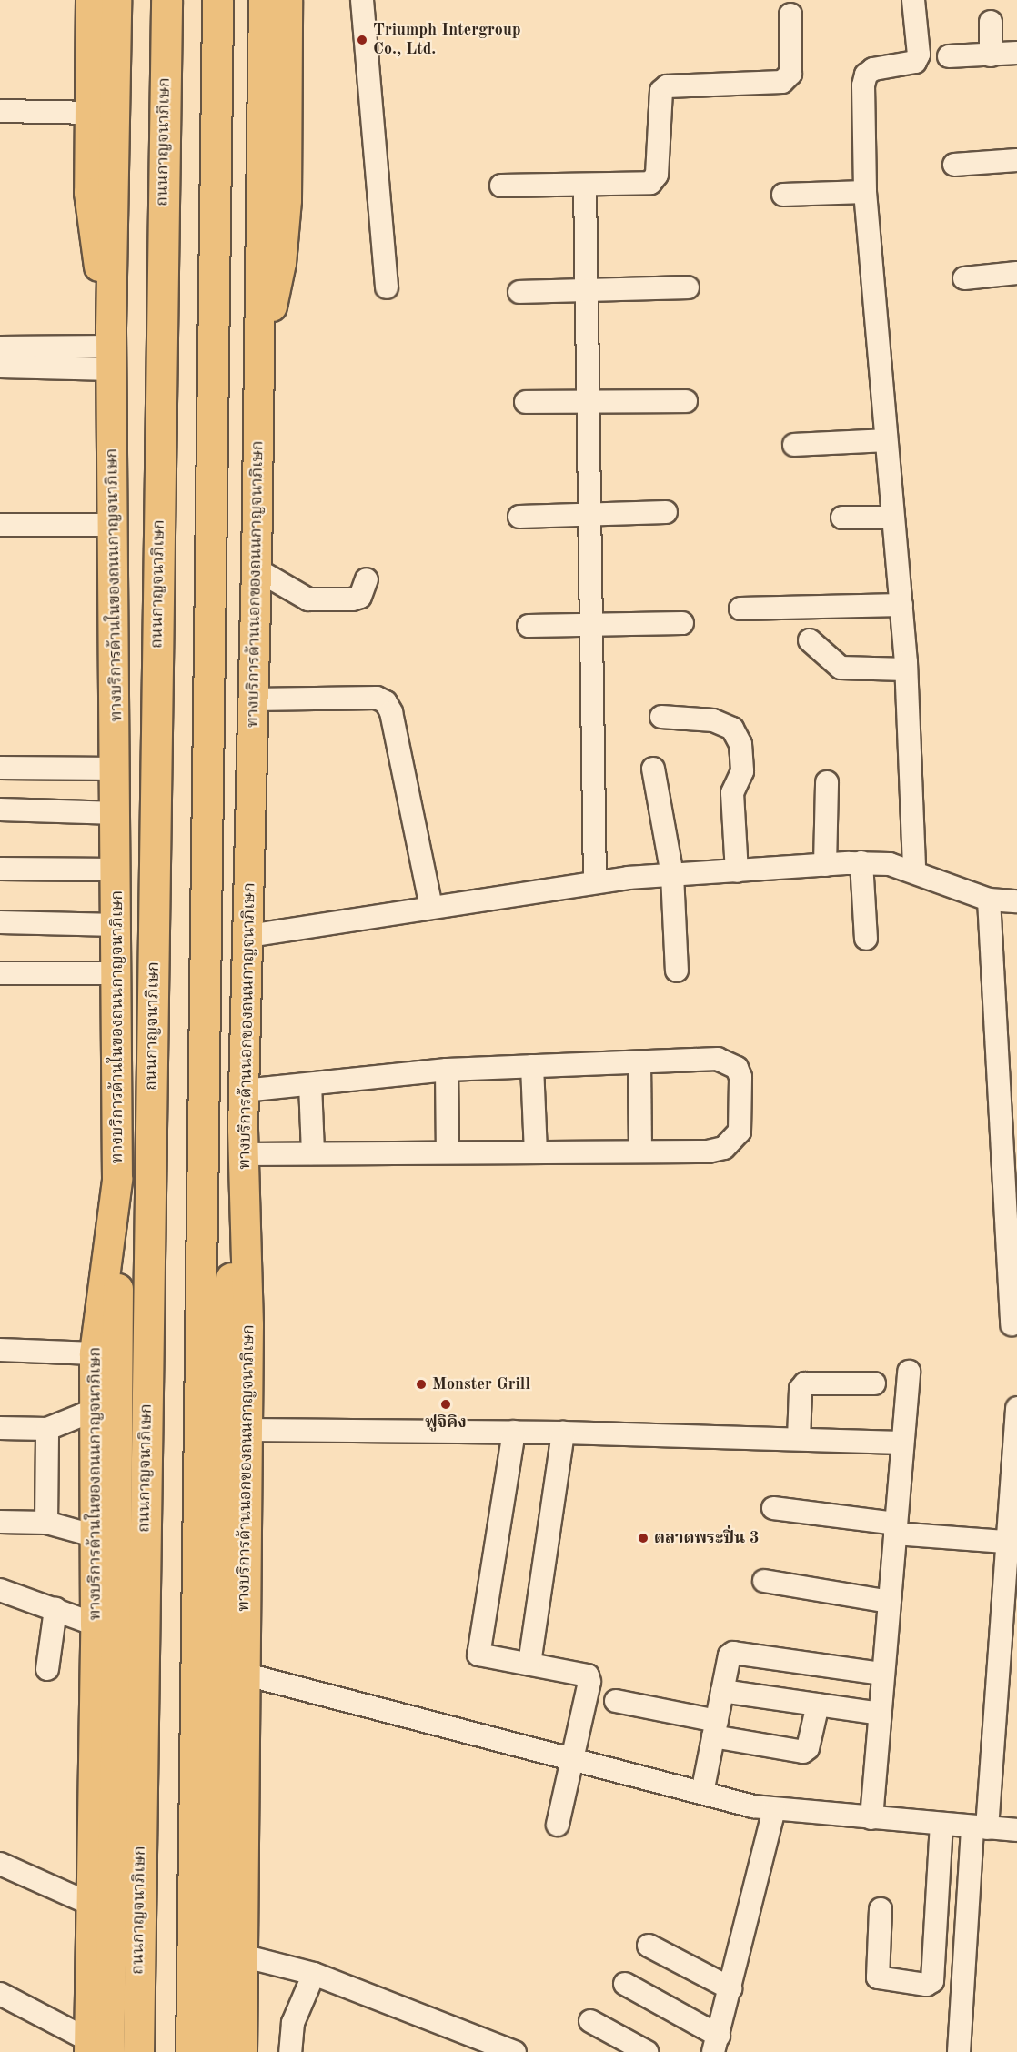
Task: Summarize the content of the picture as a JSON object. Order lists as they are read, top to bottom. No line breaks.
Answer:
{"streets":{"highway":["ถนนกาญจนาภิเษก"],"main road":["ทางบริการด้านนอกของถนนกาญจนาภิเษก","ทางบริการด้านในของถนนกาญจนาภิเษก"]},"places":["Triumph Intergroup Co., Ltd.","Monster Grill","ฟูจิคิง","ตลาดพระปิ่น 3"]}
